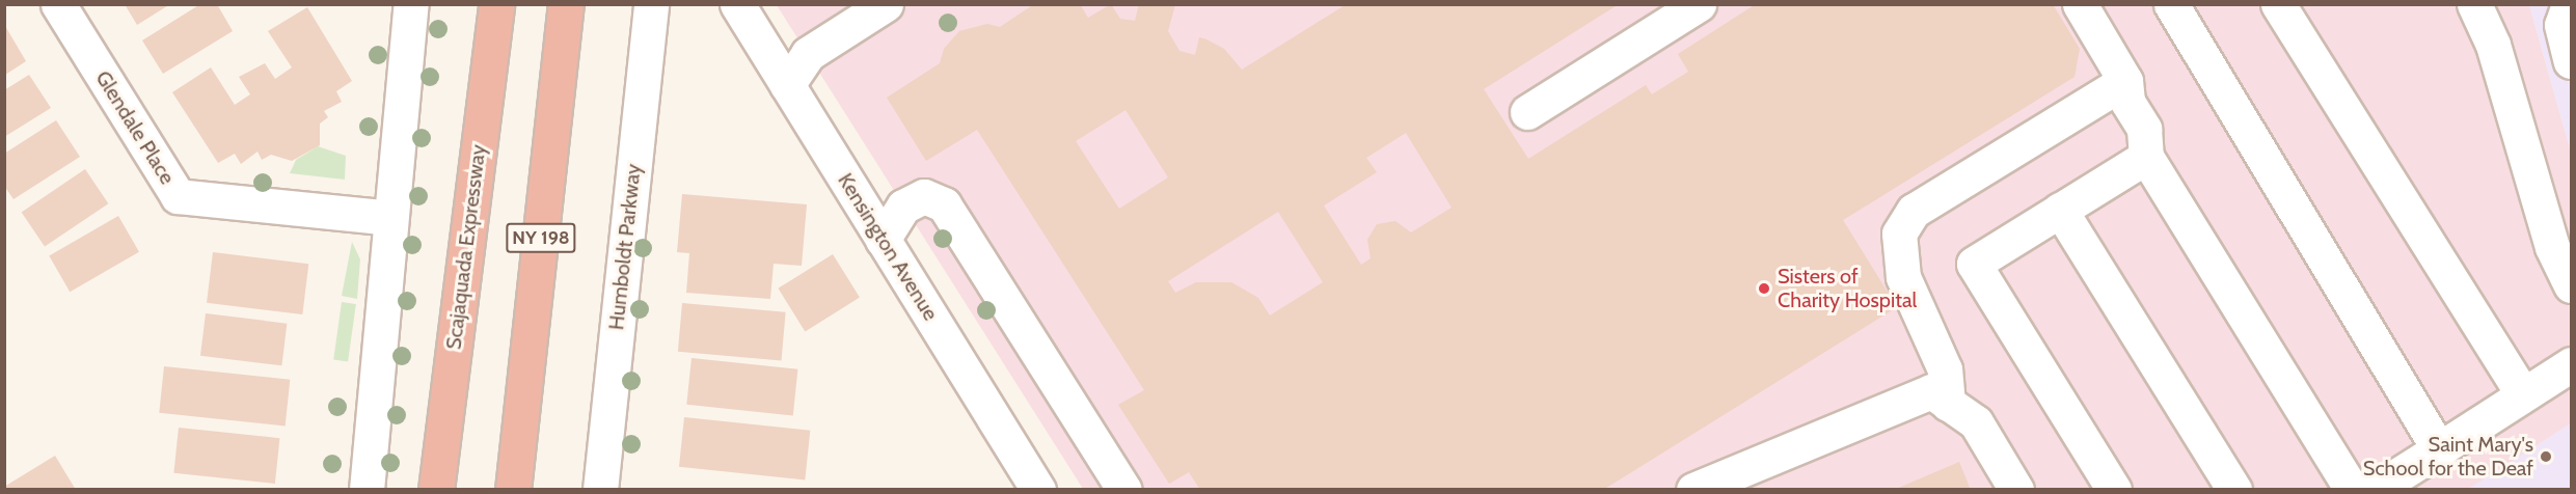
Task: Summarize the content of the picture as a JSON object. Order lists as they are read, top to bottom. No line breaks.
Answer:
{"streets":{"highway":["NY 198","Scajaquada Expressway"],"street":["Glendale Place","Humboldt Parkway","Kensington Avenue"]},"places":["Sisters of Charity Hospital","Saint Mary's School for the Deaf"]}
